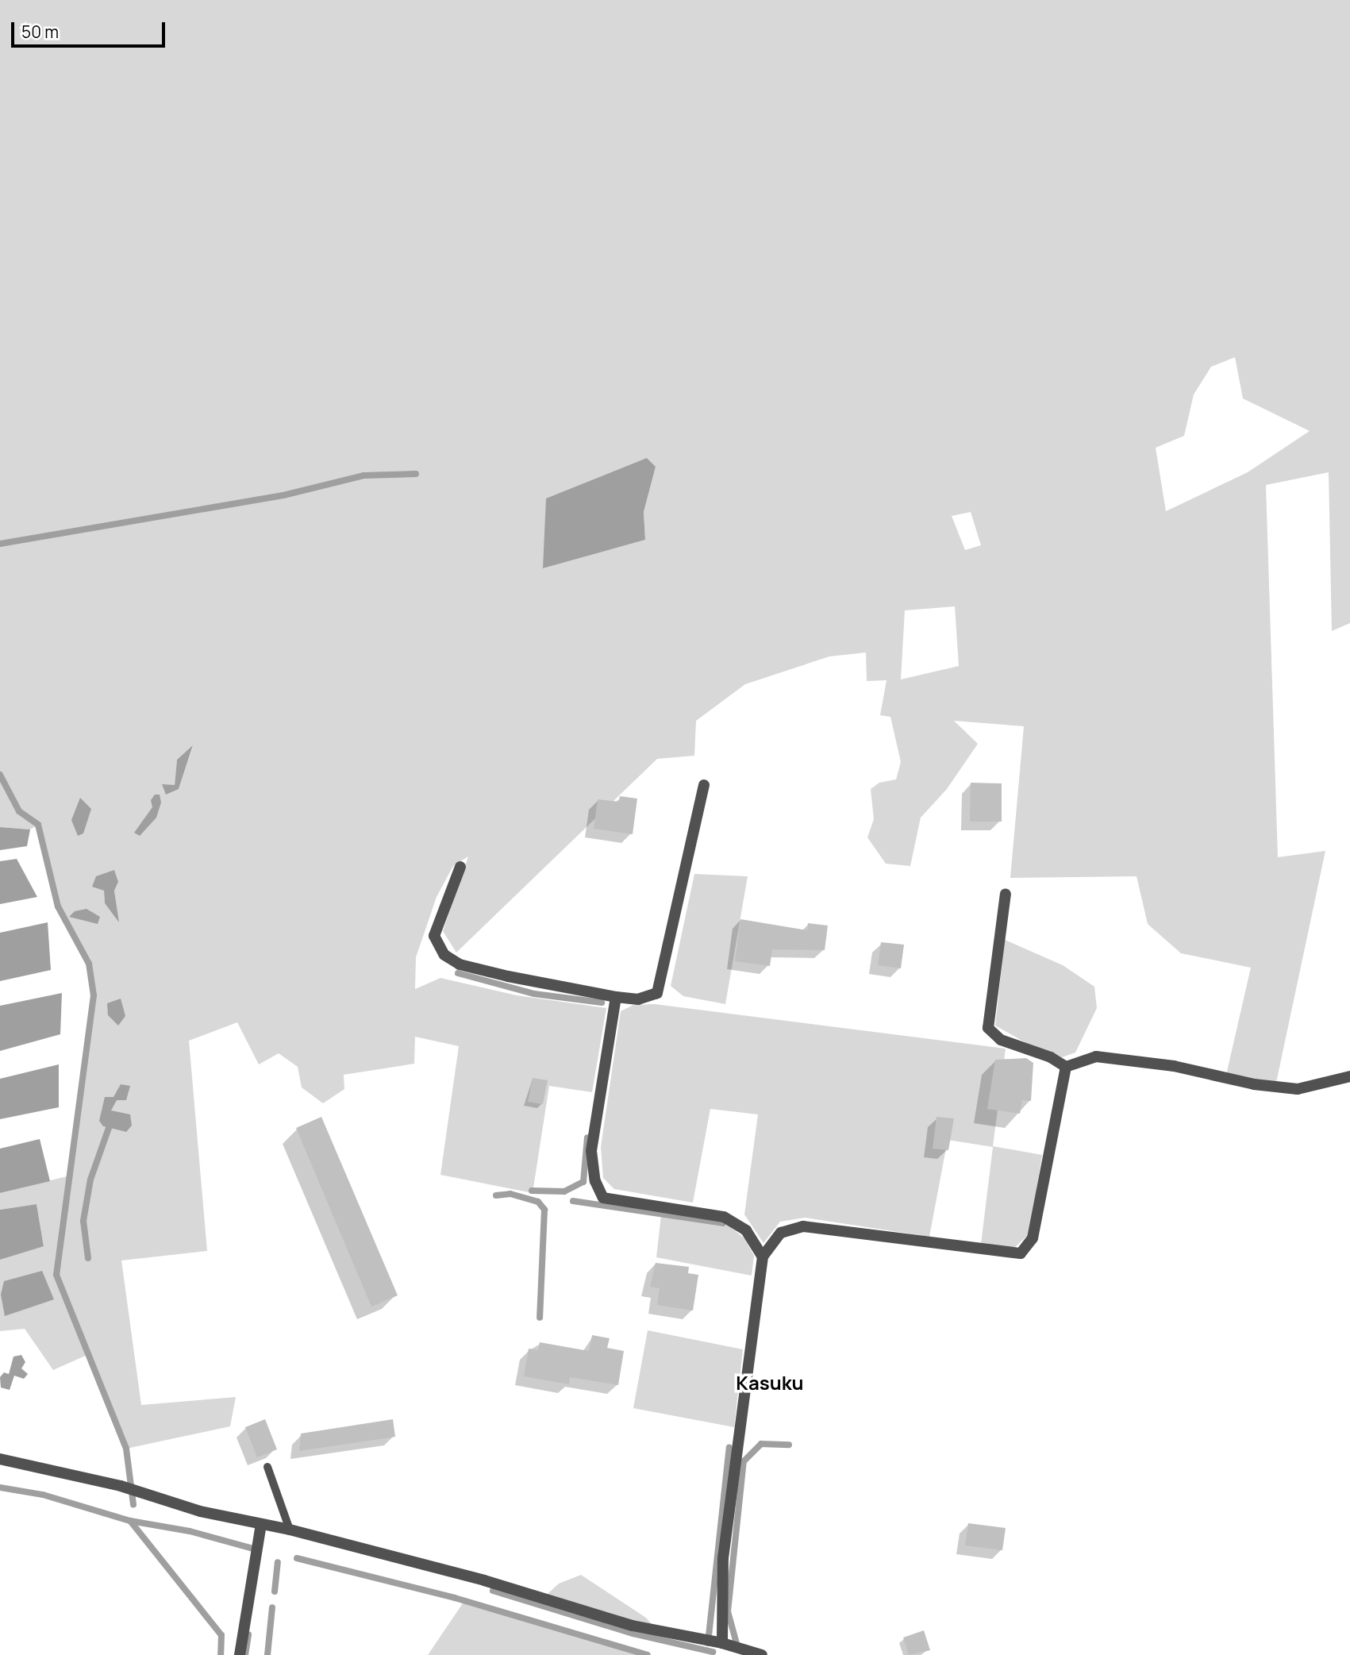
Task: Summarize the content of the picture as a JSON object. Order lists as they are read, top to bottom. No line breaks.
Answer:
{"districts":["Kasuku"],"scale_bar":"50 m"}
